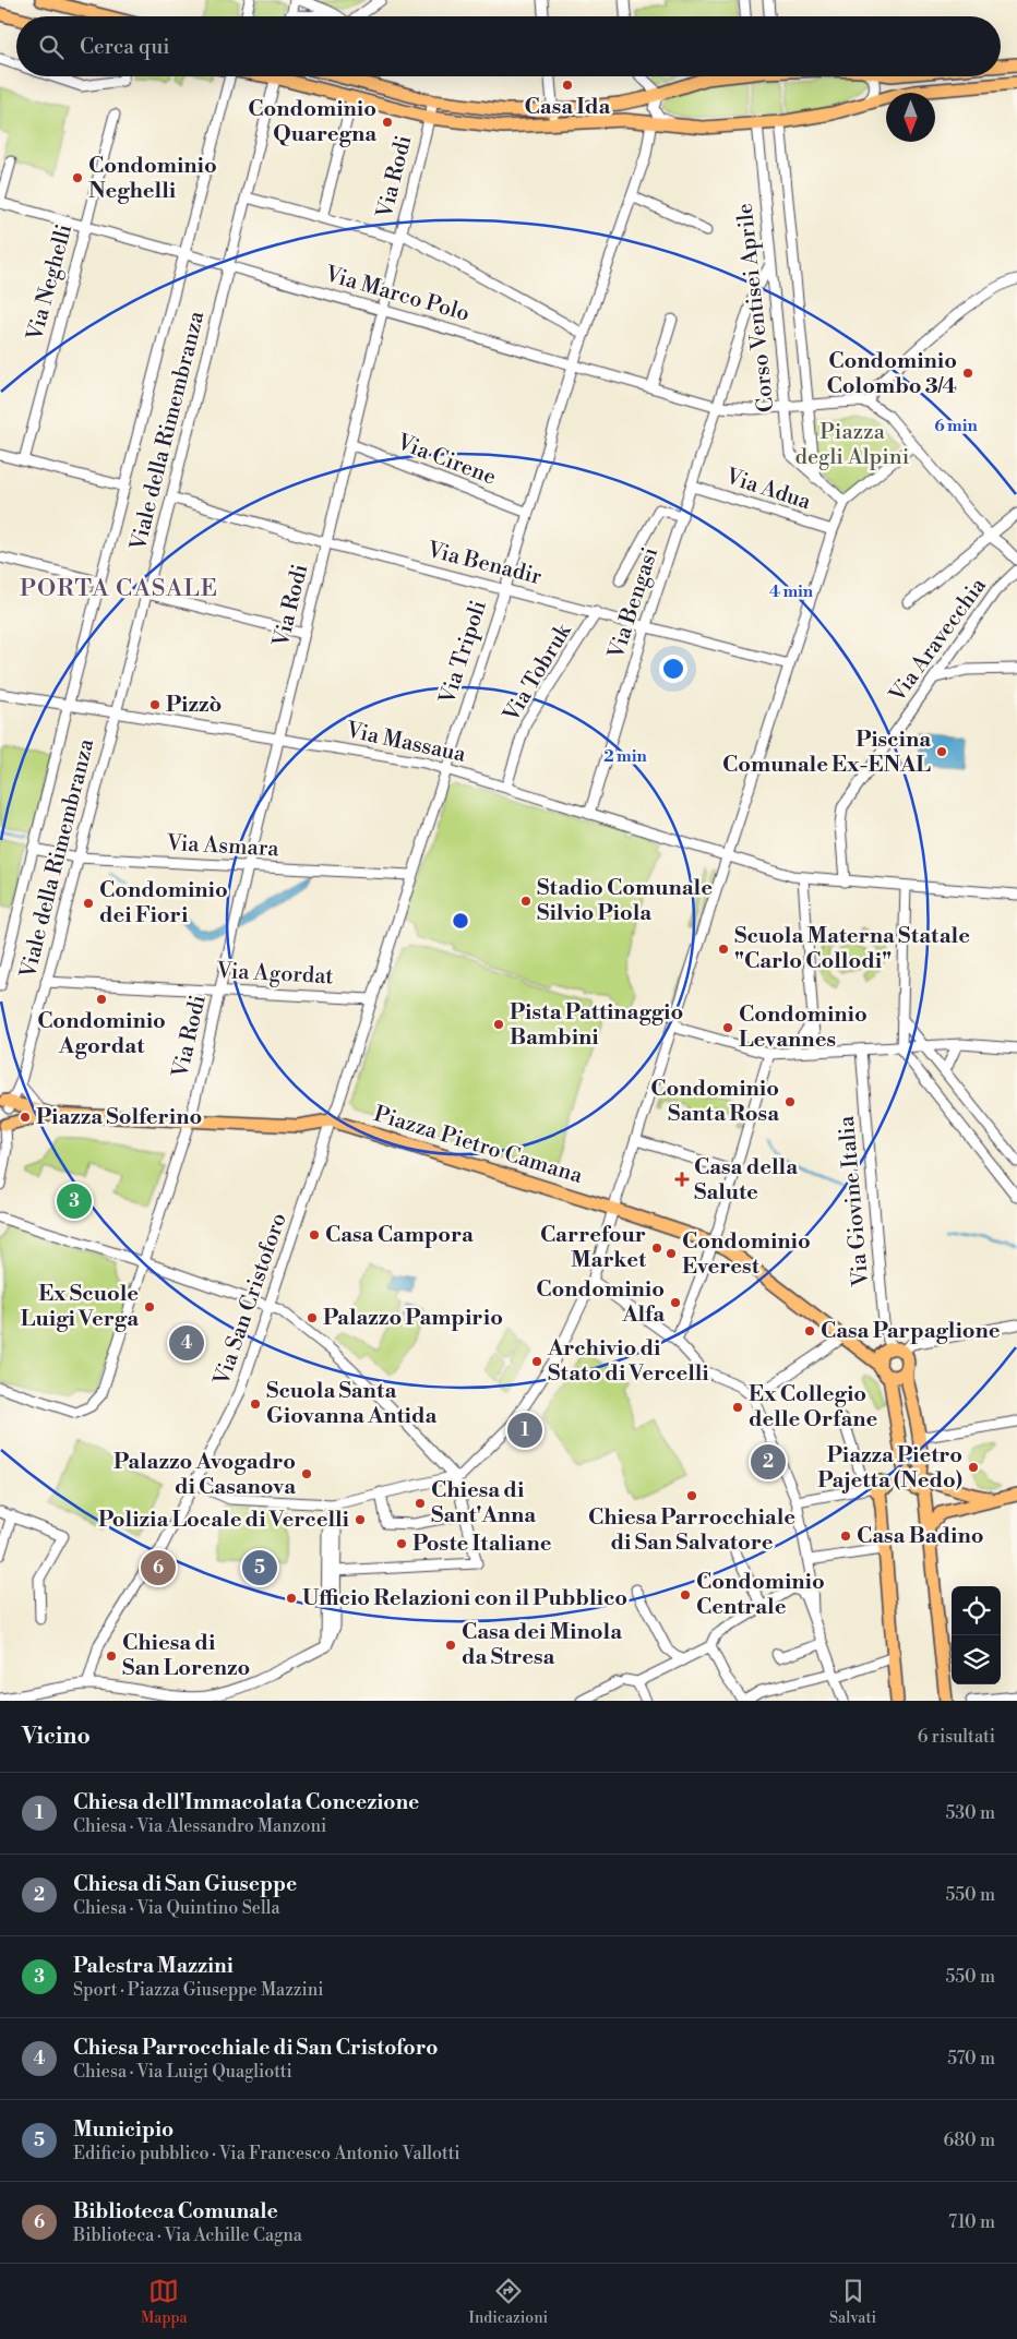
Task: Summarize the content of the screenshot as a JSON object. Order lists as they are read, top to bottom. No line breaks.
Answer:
{"streets":{"main road":["Piazza Pietro Camana"],"street":["Via Rodi","Via Neghelli","Via Marco Polo","Corso Ventisei Aprile","Viale della Rimembranza","Via Cirene","Via Adua","Via Benadir","Via Bengasi","Via Aravecchia","Via Tripoli","Via Tobruk","Via Massaua","Via Asmara","Via Agordat","Via Giovine Italia","Via San Cristoforo"]},"crossings":[["Via Rodi","Via Marco Polo"],["Via Rodi","Via Cirene"],["Via Rodi","Via Benadir"],["Via Rodi","Via Massaua"],["Via Rodi","Via Asmara"],["Via Rodi","Via Agordat"],["Via Neghelli","Via Marco Polo"],["Via Marco Polo","Corso Ventisei Aprile"],["Via Marco Polo","Viale della Rimembranza"],["Via Marco Polo","Via Bengasi"],["Via Marco Polo","Via Tripoli"],["Viale della Rimembranza","Via Benadir"],["Viale della Rimembranza","Via Massaua"],["Viale della Rimembranza","Via Asmara"],["Viale della Rimembranza","Via Agordat"],["Via Cirene","Via Tripoli"],["Via Adua","Via Bengasi"],["Via Benadir","Via Bengasi"],["Via Benadir","Via Tripoli"],["Via Benadir","Via Tobruk"],["Via Bengasi","Via Massaua"],["Via Aravecchia","Via Massaua"],["Via Tripoli","Via Massaua"],["Via Tripoli","Via Asmara"],["Via Tripoli","Via Agordat"],["Via Tripoli","Piazza Pietro Camana"],["Via Tripoli","Via San Cristoforo"],["Via Tobruk","Via Massaua"],["Piazza Pietro Camana","Via Giovine Italia"],["Piazza Pietro Camana","Via San Cristoforo"]],"districts":["PORTA CASALE"],"parks":["Piazza degli Alpini"],"places":{"other":["Casa Ida","Condominio Quaregna","Condominio Neghelli","Condominio Colombo 3/4","Pizzò","Piscina Comunale Ex-ENAL","Stadio Comunale Silvio Piola","Condominio dei Fiori","Scuola Materna Statale \"Carlo Collodi\"","Condominio Agordat","Pista Pattinaggio Bambini","Condominio Levannes","Condominio Santa Rosa","Piazza Solferino","Casa Campora","Carrefour Market","Condominio Everest","Condominio Alfa","Ex Scuole Luigi Verga","Palazzo Pampirio","Casa Parpaglione","Archivio di Stato di Vercelli","Scuola Santa Giovanna Antida","Ex Collegio delle Orfane","Piazza Pietro Pajetta (Nedo)","Palazzo Avogadro di Casanova","Chiesa Parrocchiale di San Salvatore","Chiesa di Sant'Anna","Polizia Locale di Vercelli","Casa Badino","Poste Italiane","Condominio Centrale","Ufficio Relazioni con il Pubblico","Casa dei Minola da Stresa","Chiesa di San Lorenzo"],"health":["Casa della Salute"]},"north":"bottom","page":{"search":"Cerca qui","pins":["3","4","1","2","5","6"],"heading":["Vicino","6 risultati"],"list":[{"mark":"1","name":"Chiesa dell'Immacolata Concezione","note":"Chiesa · Via Alessandro Manzoni","value":"530 m"},{"mark":"2","name":"Chiesa di San Giuseppe","note":"Chiesa · Via Quintino Sella","value":"550 m"},{"mark":"3","name":"Palestra Mazzini","note":"Sport · Piazza Giuseppe Mazzini","value":"550 m"},{"mark":"4","name":"Chiesa Parrocchiale di San Cristoforo","note":"Chiesa · Via Luigi Quagliotti","value":"570 m"},{"mark":"5","name":"Municipio","note":"Edificio pubblico · Via Francesco Antonio Vallotti","value":"680 m"},{"mark":"6","name":"Biblioteca Comunale","note":"Biblioteca · Via Achille Cagna","value":"710 m"}],"nav":["Mappa","Indicazioni","Salvati"]},"rings":["6 min","4 min","2 min"]}
